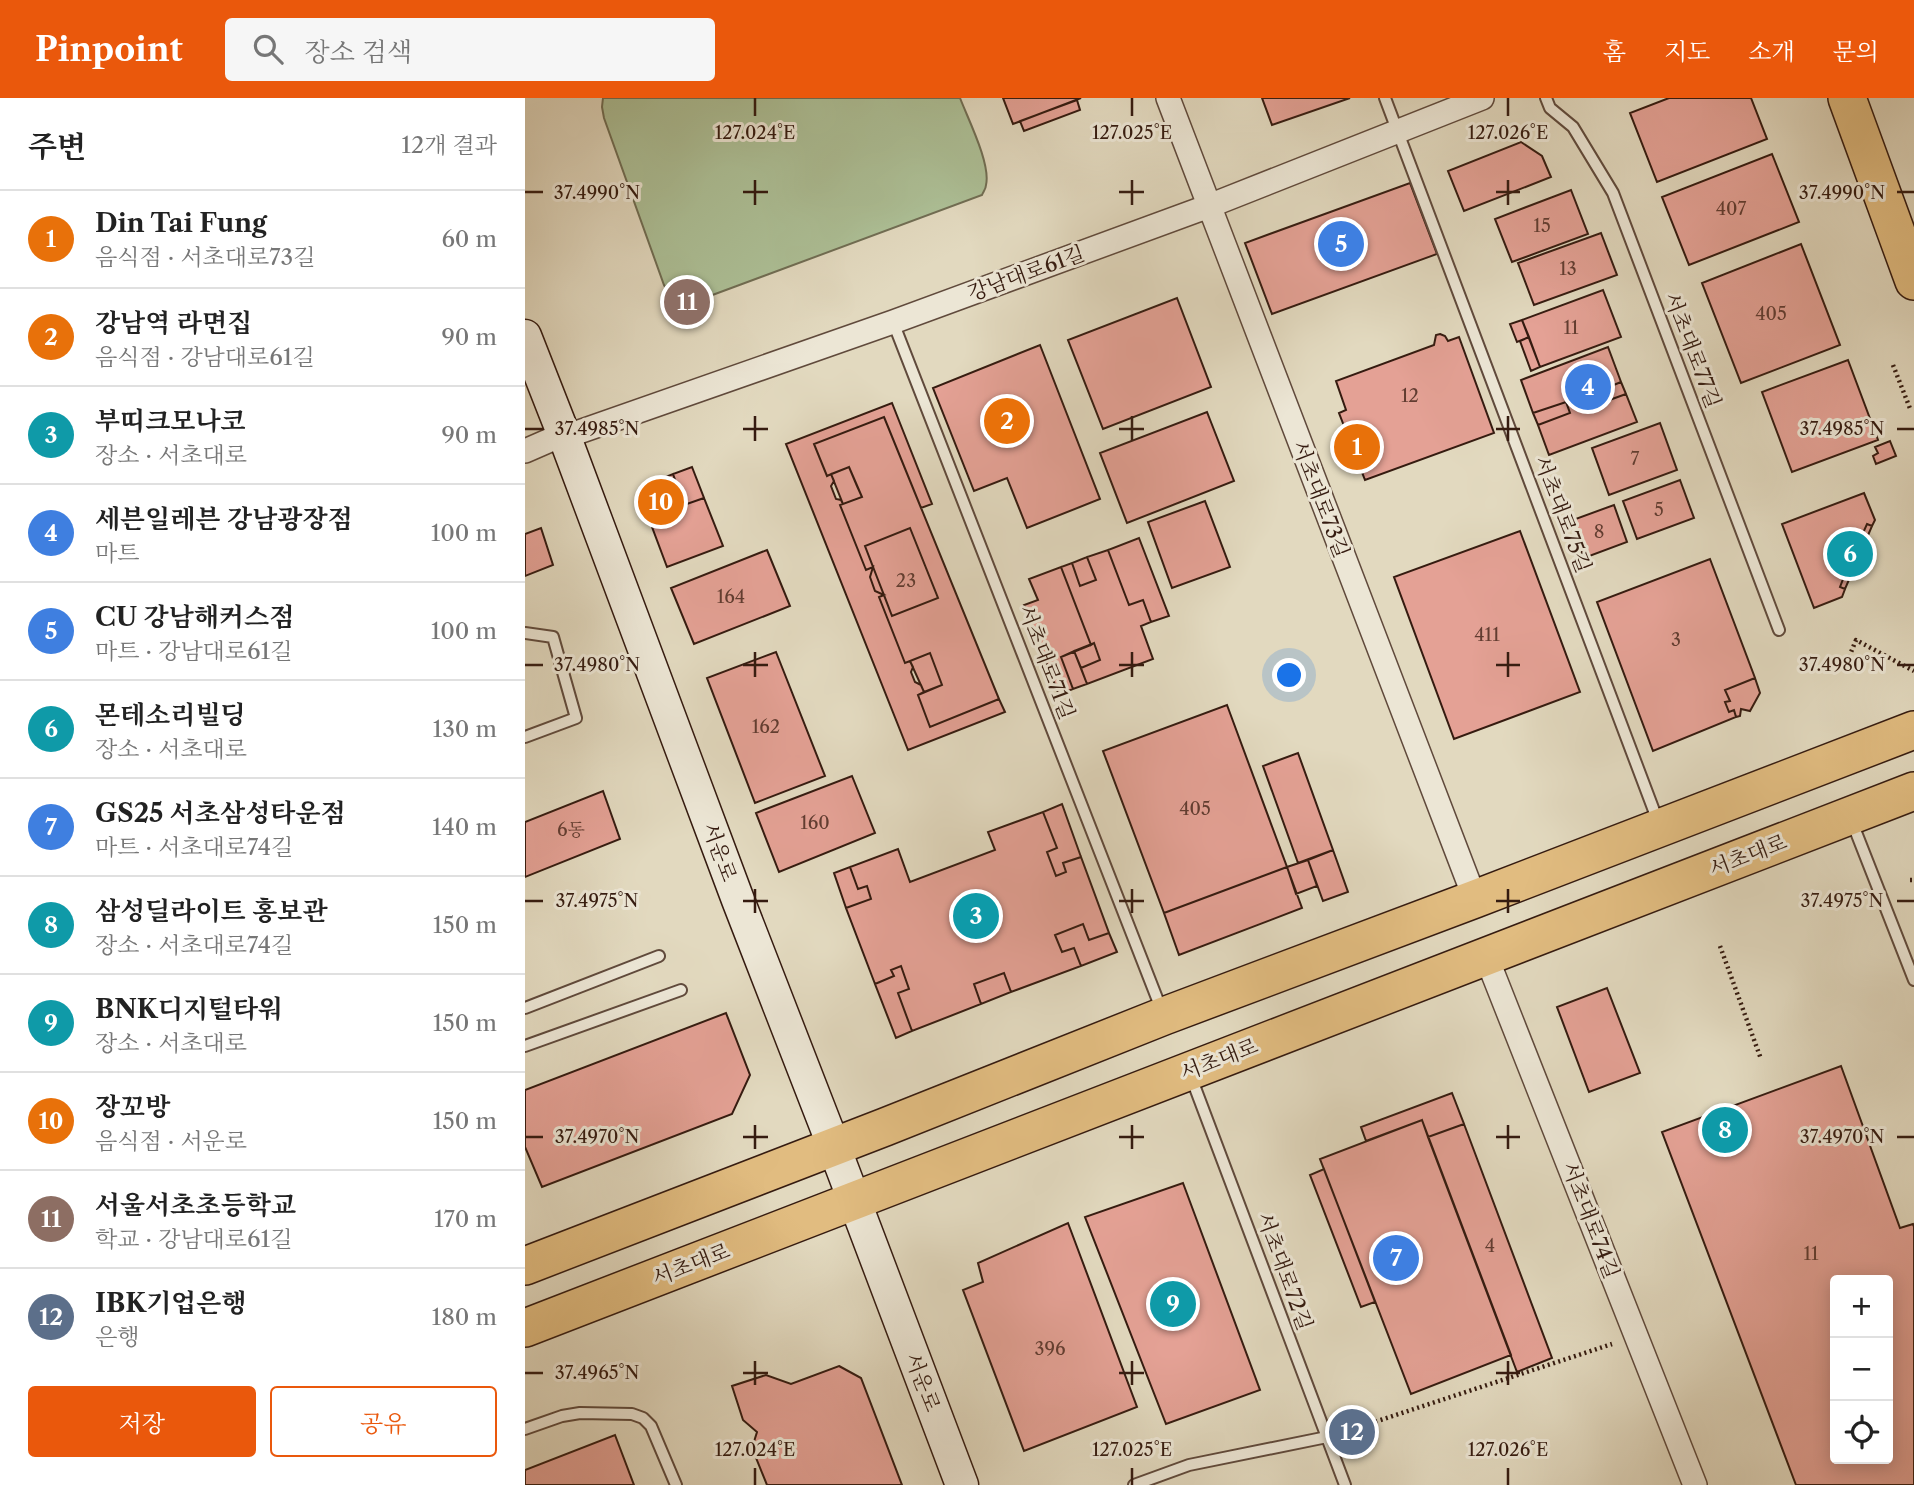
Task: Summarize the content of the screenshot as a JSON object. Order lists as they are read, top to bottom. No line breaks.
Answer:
{"streets":{"main road":["서초대로"],"street":["강남대로61길","서초대로73길","서운로","서초대로74길"],"lane":["서초대로77길","서초대로75길","서초대로71길","서초대로72길"]},"crossings":[["강남대로61길","서초대로73길"],["강남대로61길","서초대로75길"],["강남대로61길","서초대로71길"],["강남대로61길","서운로"],["서운로","서초대로"],["서초대로","서초대로74길"],["서초대로","서초대로72길"]],"house_numbers":["407","15","13","405","11","12","7","5","8","23","164","411","3","162","405","160","6동","4","11","396"],"page":{"header":"Pinpoint","search":"장소 검색","nav":["홈","지도","소개","문의"],"heading":["주변","12개 결과"],"list":[{"mark":"1","name":"Din Tai Fung","note":"음식점 · 서초대로73길","value":"60 m"},{"mark":"2","name":"강남역 라면집","note":"음식점 · 강남대로61길","value":"90 m"},{"mark":"3","name":"부띠크모나코","note":"장소 · 서초대로","value":"90 m"},{"mark":"4","name":"세븐일레븐 강남광장점","note":"마트","value":"100 m"},{"mark":"5","name":"CU 강남해커스점","note":"마트 · 강남대로61길","value":"100 m"},{"mark":"6","name":"몬테소리빌딩","note":"장소 · 서초대로","value":"130 m"},{"mark":"7","name":"GS25 서초삼성타운점","note":"마트 · 서초대로74길","value":"140 m"},{"mark":"8","name":"삼성딜라이트 홍보관","note":"장소 · 서초대로74길","value":"150 m"},{"mark":"9","name":"BNK디지털타워","note":"장소 · 서초대로","value":"150 m"},{"mark":"10","name":"장꼬방","note":"음식점 · 서운로","value":"150 m"},{"mark":"11","name":"서울서초초등학교","note":"학교 · 강남대로61길","value":"170 m"},{"mark":"12","name":"IBK기업은행","note":"은행","value":"180 m"}],"pins":["5","11","4","2","1","10","6","3","8","7","9","12"],"map_buttons":["+","−"],"buttons":["저장","공유"]},"coordinates":["127.024°E","127.025°E","127.026°E","37.4990°N","37.4985°N","37.4980°N","37.4975°N","37.4970°N","37.4965°N"]}
